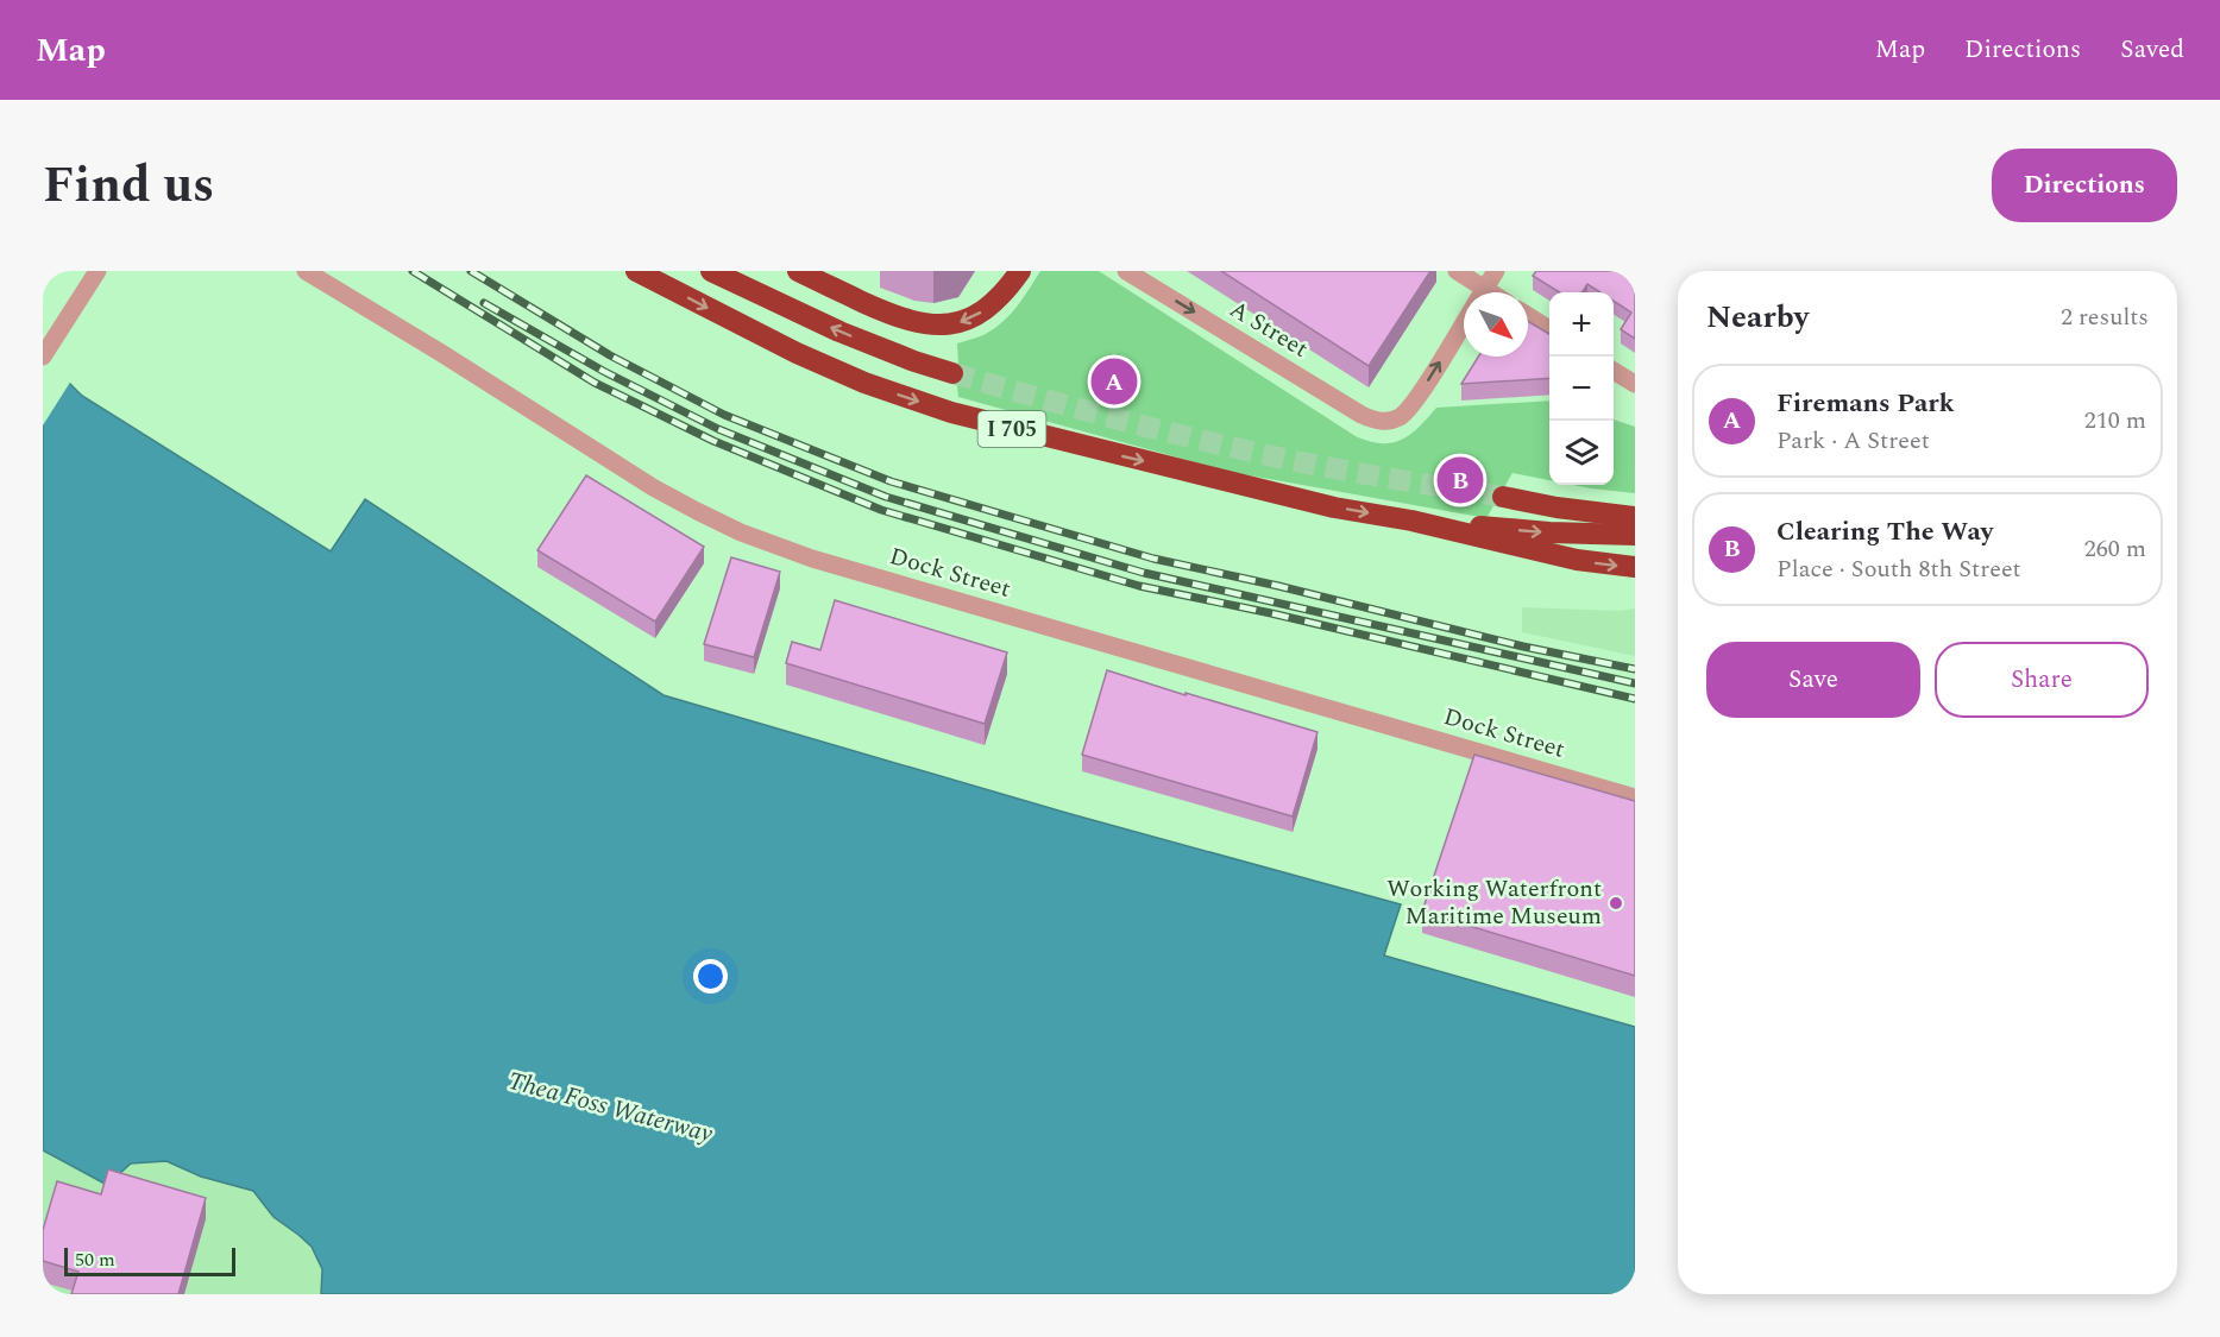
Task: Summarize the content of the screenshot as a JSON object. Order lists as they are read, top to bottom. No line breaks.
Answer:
{"streets":{"highway":["I 705"],"street":["A Street","Dock Street"]},"water":["Thea Foss Waterway"],"places":["Working Waterfront Maritime Museum"],"scale_bar":"50 m","north":"bottom right","page":{"header":"Map","nav":["Map","Directions","Saved"],"title":"Find us","buttons":["Directions",["Save","Share"]],"heading":["Nearby","2 results"],"map_buttons":["+","−"],"pins":["A","B"],"list":[{"mark":"A","name":"Firemans Park","note":"Park · A Street","value":"210 m"},{"mark":"B","name":"Clearing The Way","note":"Place · South 8th Street","value":"260 m"}],"scale":"50 m"}}
